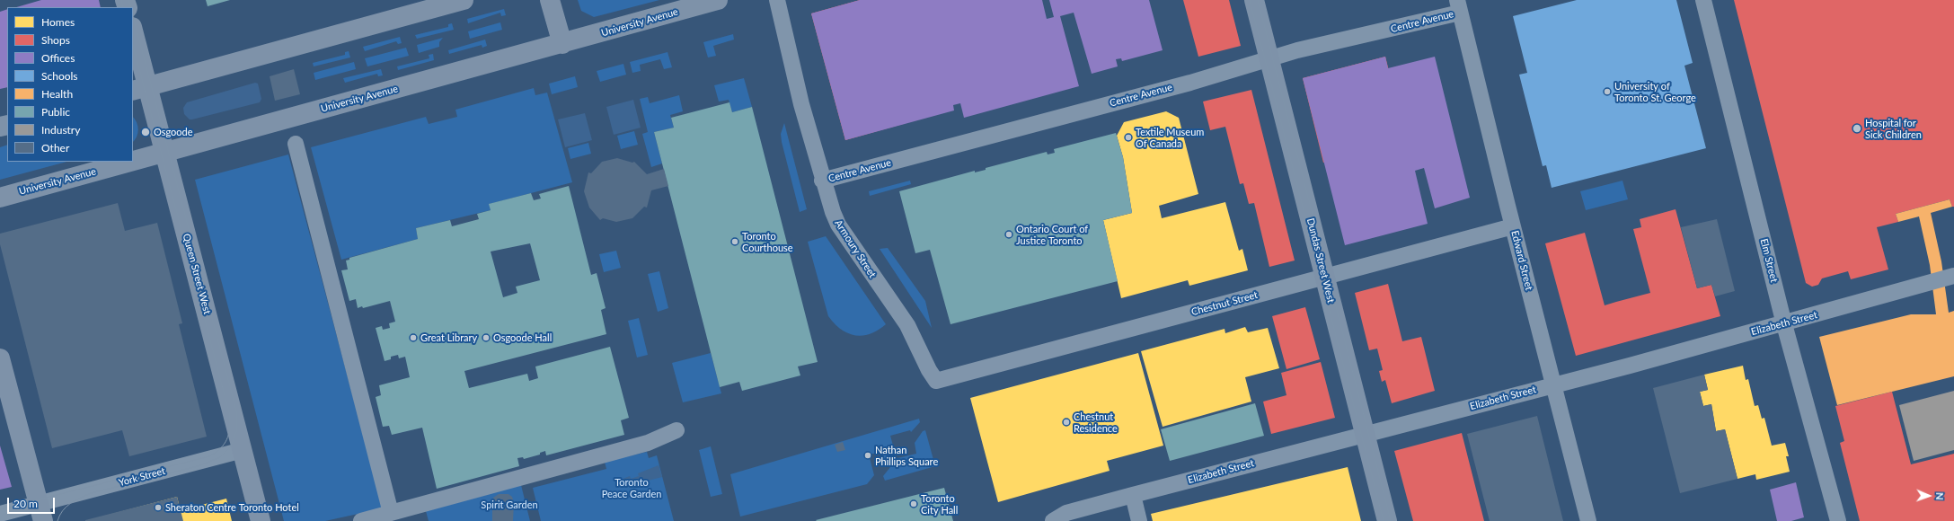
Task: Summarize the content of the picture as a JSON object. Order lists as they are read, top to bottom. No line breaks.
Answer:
{"streets":{"main road":["University Avenue","Dundas Street West","Queen Street West"],"street":["Centre Avenue","Armoury Street","Edward Street","Elm Street","Chestnut Street","Elizabeth Street","York Street"]},"crossings":[["Centre Avenue","Armoury Street"],["Centre Avenue","Dundas Street West"],["Centre Avenue","Edward Street"],["University Avenue","Queen Street West"],["Armoury Street","Chestnut Street"],["Dundas Street West","Chestnut Street"],["Dundas Street West","Elizabeth Street"],["Edward Street","Chestnut Street"],["Edward Street","Elizabeth Street"],["Elm Street","Elizabeth Street"],["Queen Street West","York Street"]],"parks":["Toronto Peace Garden","Spirit Garden"],"places":["University of Toronto St. George","Hospital for Sick Children","Osgoode","Textile Museum Of Canada","Ontario Court of Justice Toronto","Toronto Courthouse","Great Library","Osgoode Hall","Chestnut Residence","Nathan Phillips Square","Toronto City Hall","Sheraton Centre Toronto Hotel"],"legend":["Homes","Shops","Offices","Schools","Health","Public","Industry","Other"],"scale_bar":"20 m","north":"right"}
